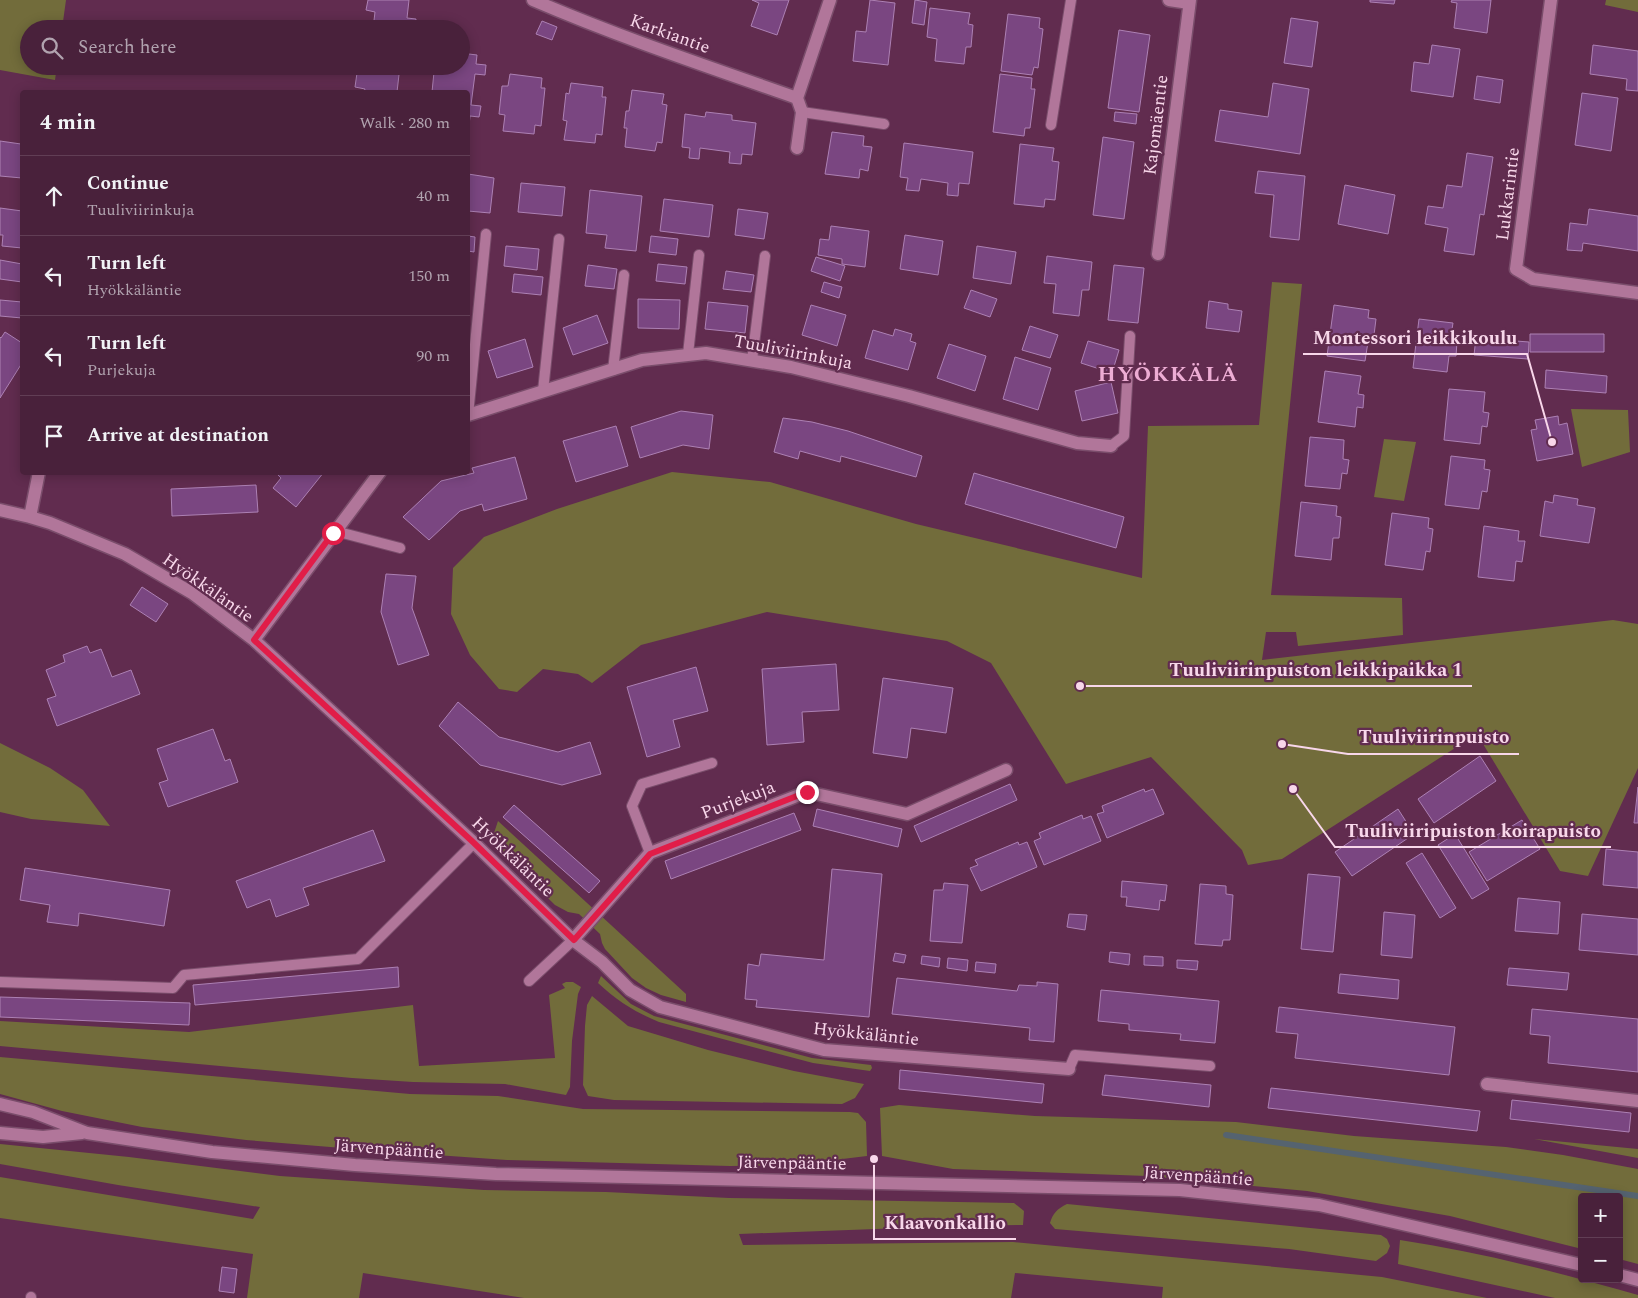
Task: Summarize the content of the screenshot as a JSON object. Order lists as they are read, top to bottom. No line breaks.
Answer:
{"streets":{"street":["Karkiantie","Kajomäentie","Lukkarintie","Tuuliviirinkuja","Hyökkäläntie","Purjekuja","Järvenpääntie"]},"crossings":[["Hyökkäläntie","Purjekuja"]],"districts":["HYÖKKÄLÄ"],"places":["Montessori leikkikoulu","Tuuliviirinpuiston leikkipaikka 1","Tuuliviirinpuisto","Tuuliviiripuiston koirapuisto","Klaavonkallio"],"page":{"search":"Search here","heading":["4 min","Walk · 280 m"],"list":[["Continue","Tuuliviirinkuja","40 m"],["Turn left","Hyökkäläntie","150 m"],["Turn left","Purjekuja","90 m"],"Arrive at destination"],"map_buttons":["+","−"]}}
